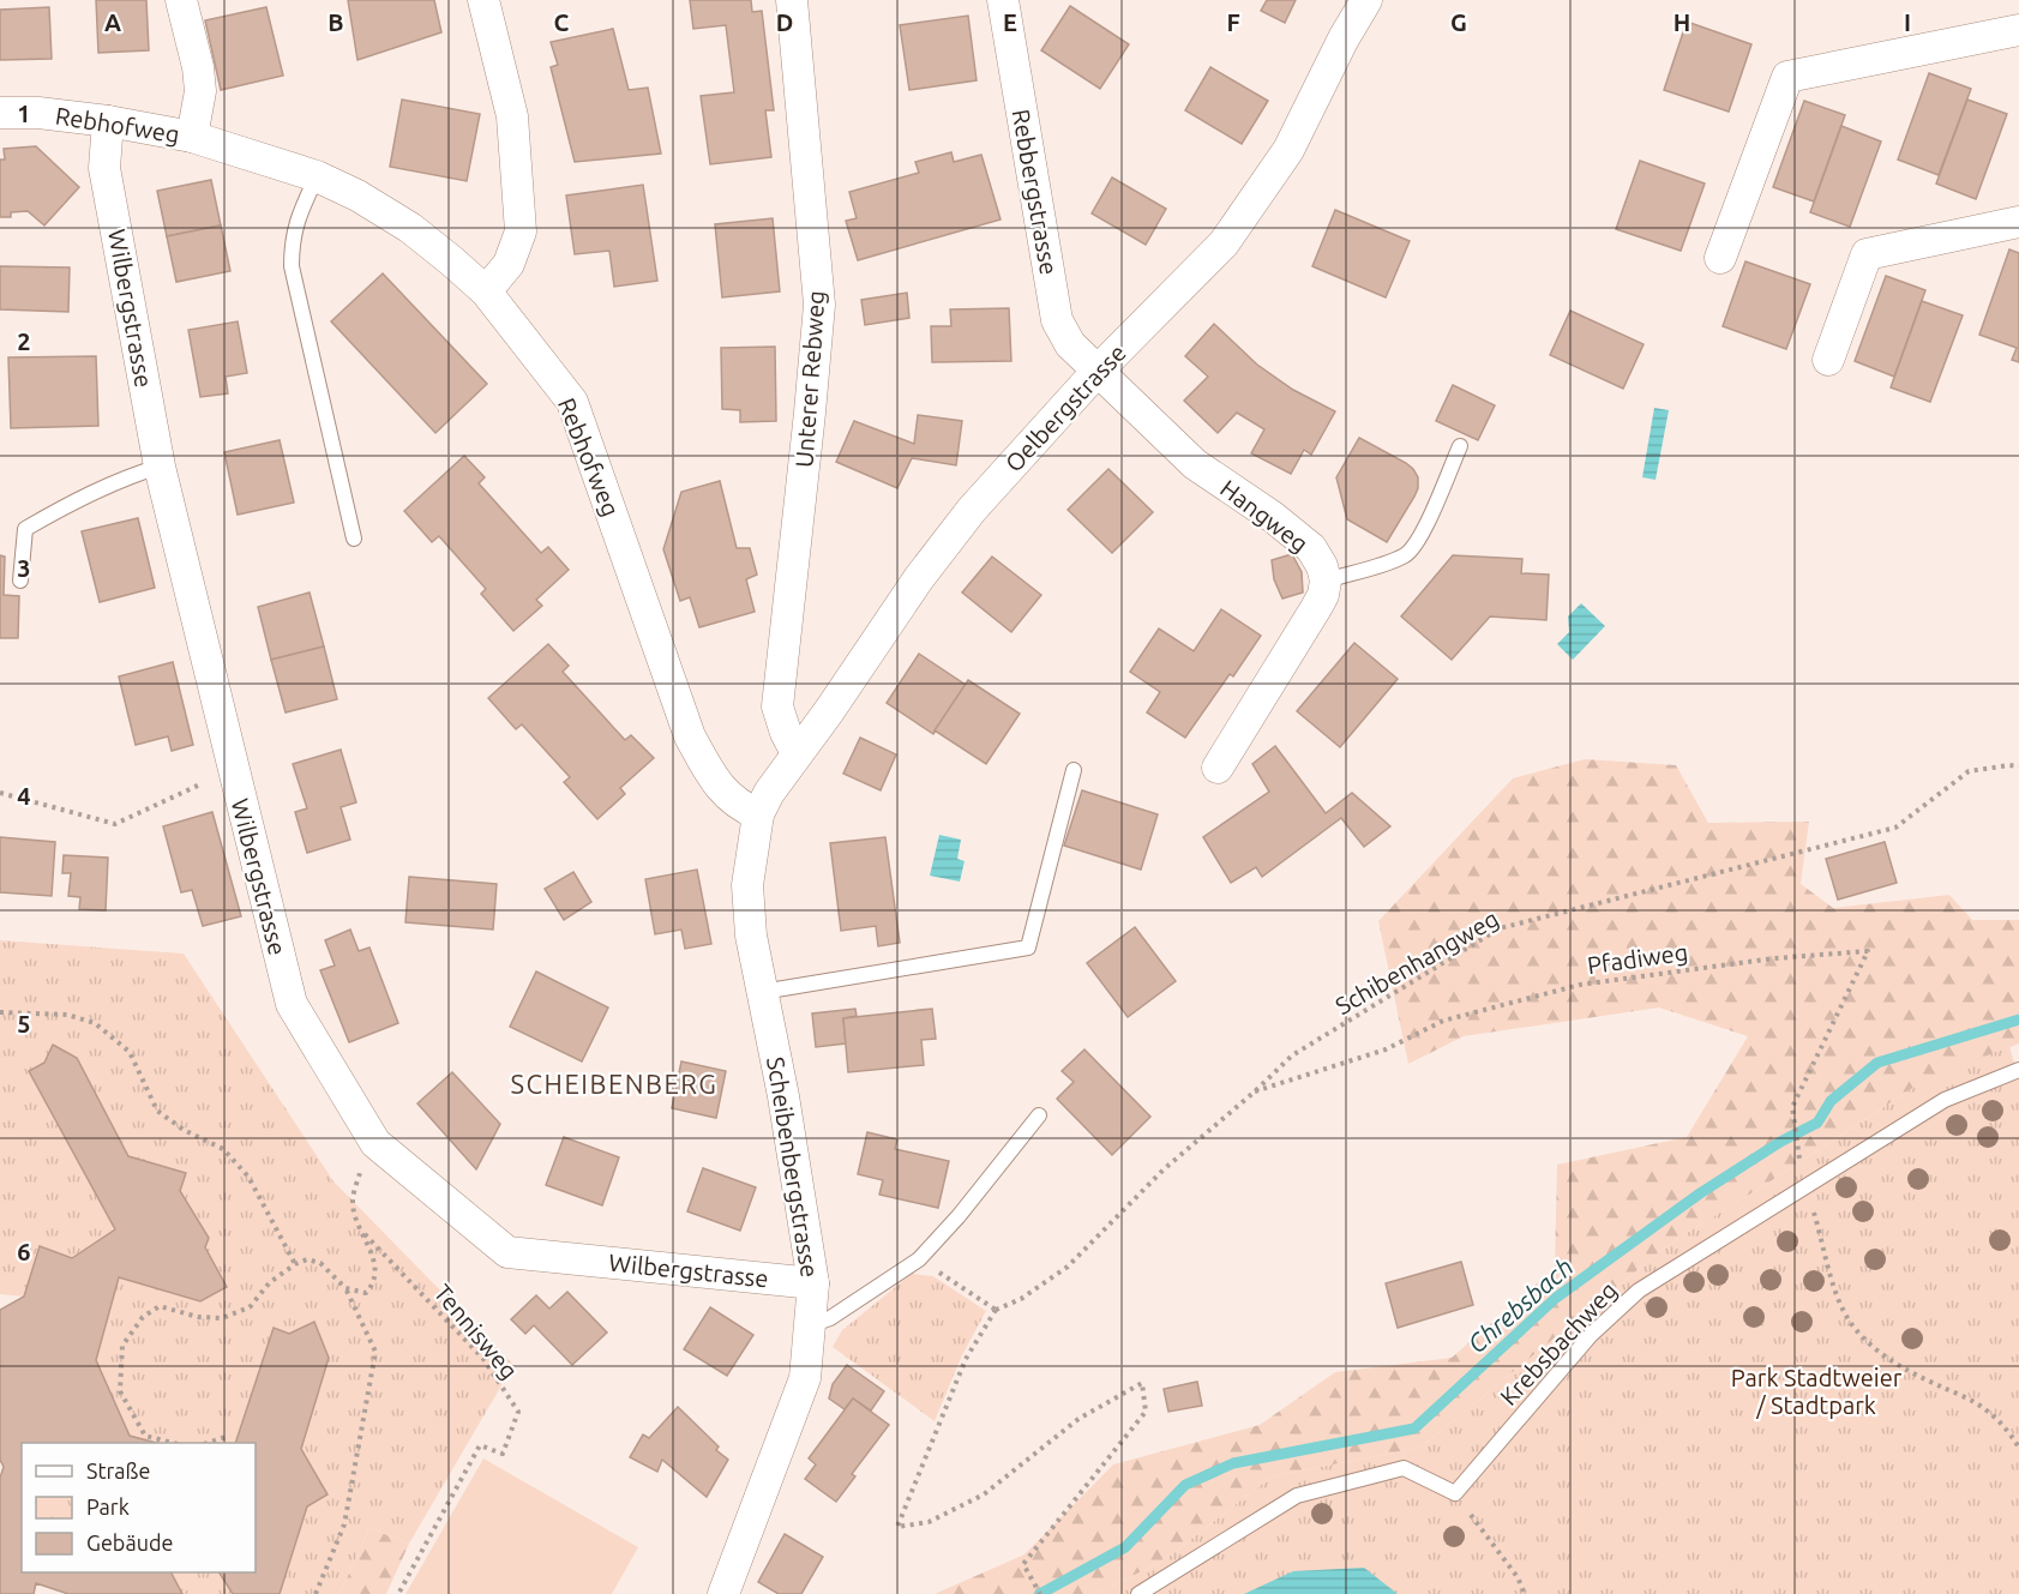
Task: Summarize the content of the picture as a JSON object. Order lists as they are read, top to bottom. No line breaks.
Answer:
{"streets":{"street":["Rebhofweg","Rebbergstrasse","Wilbergstrasse","Unterer Rebweg","Oelbergstrasse","Hangweg","Scheibenbergstrasse"],"lane":["Krebsbachweg"],"path":["Pfadiweg","Schibenhangweg","Tennisweg"]},"crossings":[["Rebhofweg","Wilbergstrasse"],["Rebhofweg","Oelbergstrasse"],["Rebhofweg","Scheibenbergstrasse"],["Rebbergstrasse","Oelbergstrasse"],["Rebbergstrasse","Hangweg"],["Wilbergstrasse","Scheibenbergstrasse"],["Unterer Rebweg","Oelbergstrasse"],["Oelbergstrasse","Hangweg"],["Oelbergstrasse","Scheibenbergstrasse"],["Pfadiweg","Schibenhangweg"],["Pfadiweg","Krebsbachweg"]],"districts":["SCHEIBENBERG"],"water":["Chrebsbach"],"parks":["Park Stadtweier / Stadtpark"],"legend":["Straße","Park","Gebäude"],"grid":{"columns":["A","B","C","D","E","F","G","H","I"],"rows":["1","2","3","4","5","6"]}}
